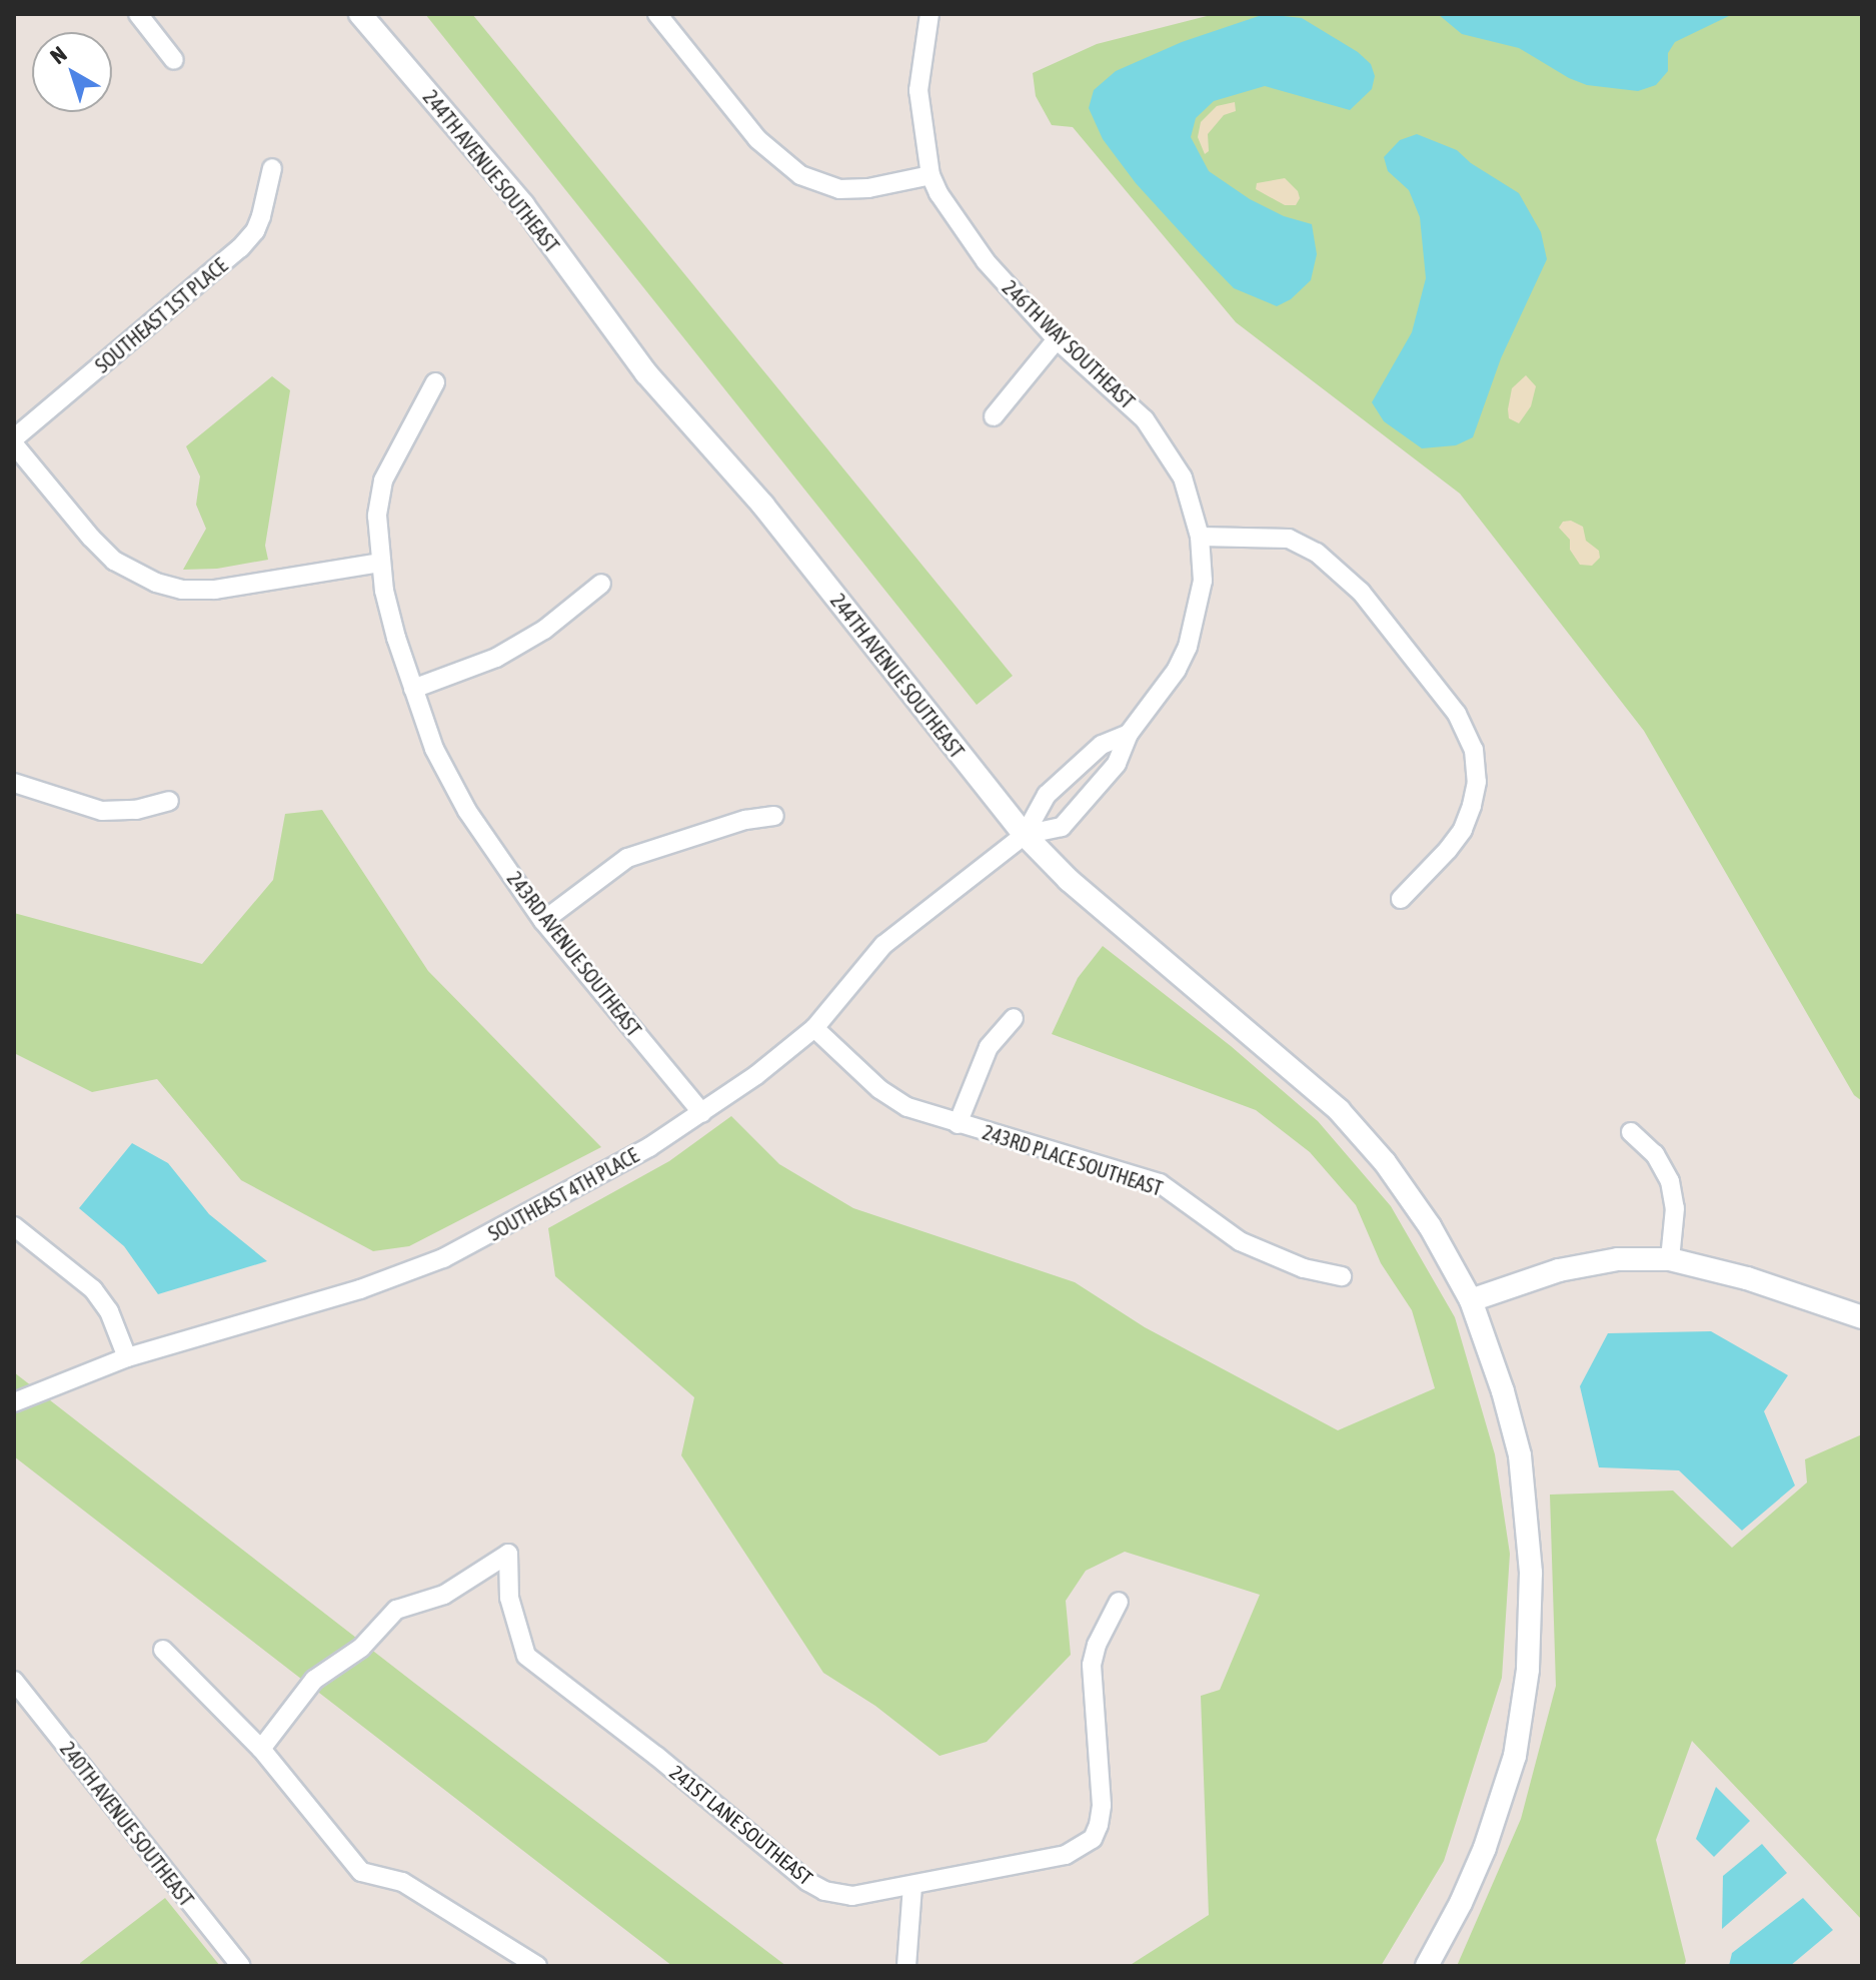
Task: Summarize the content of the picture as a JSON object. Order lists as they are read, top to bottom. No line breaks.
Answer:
{"streets":{"street":["244TH AVENUE SOUTHEAST","SOUTHEAST 1ST PLACE","246TH WAY SOUTHEAST","243RD AVENUE SOUTHEAST","243RD PLACE SOUTHEAST","SOUTHEAST 4TH PLACE","240TH AVENUE SOUTHEAST","241ST LANE SOUTHEAST"]},"crossings":[["244TH AVENUE SOUTHEAST","SOUTHEAST 4TH PLACE"],["246TH WAY SOUTHEAST","SOUTHEAST 4TH PLACE"],["243RD AVENUE SOUTHEAST","SOUTHEAST 4TH PLACE"],["243RD PLACE SOUTHEAST","SOUTHEAST 4TH PLACE"]],"north":"top left"}
